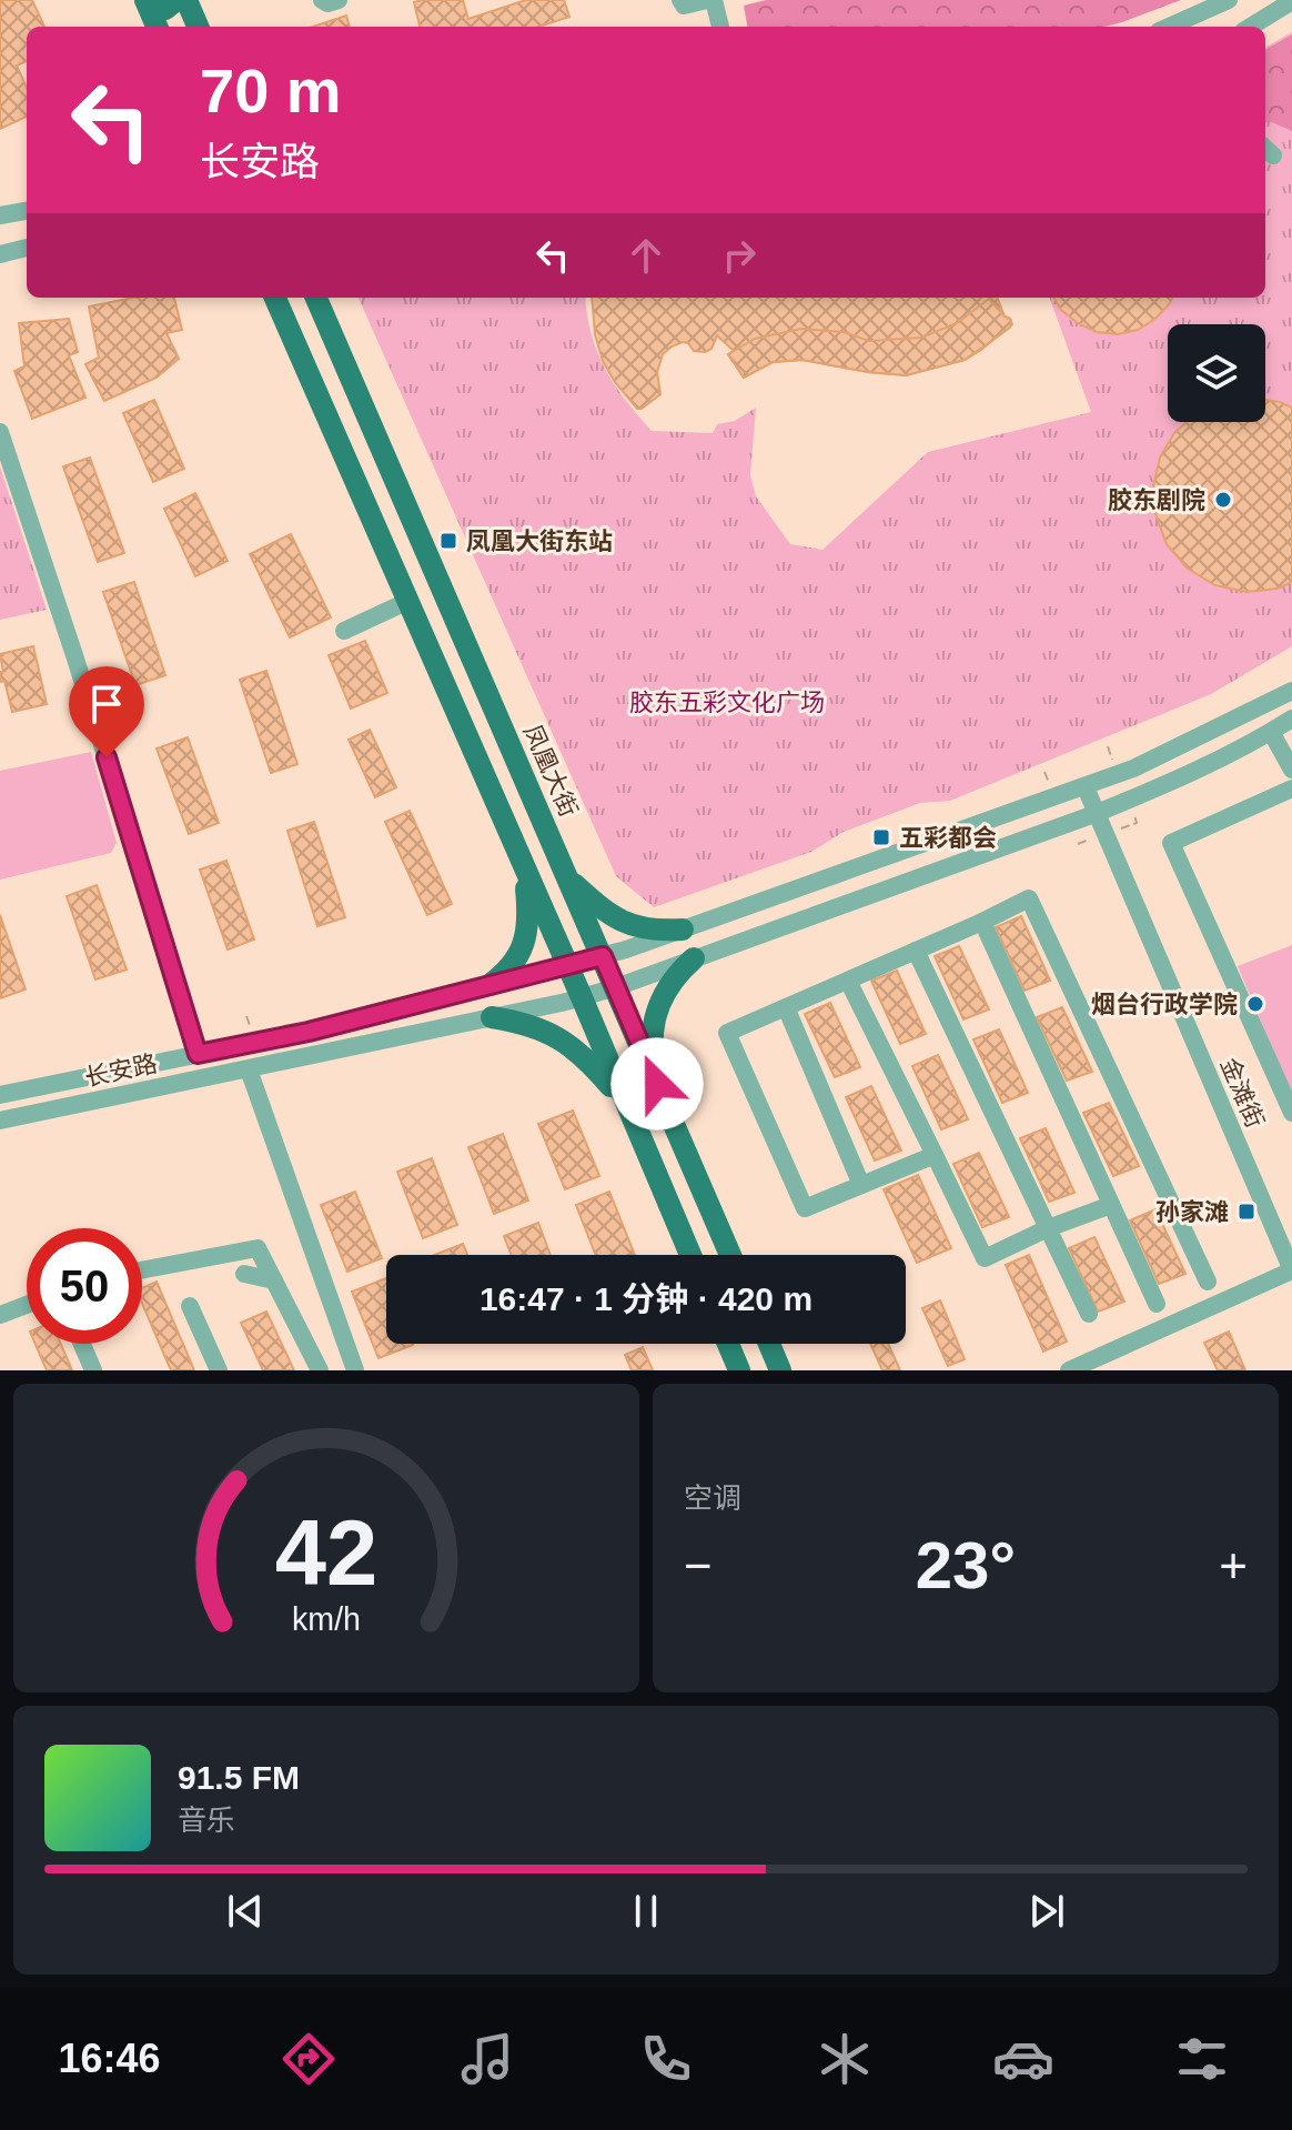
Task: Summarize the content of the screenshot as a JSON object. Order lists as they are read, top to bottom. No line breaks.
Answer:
{"streets":{"main road":["凤凰大街"],"street":["长安路","金滩街"]},"crossings":[["凤凰大街","长安路"],["长安路","金滩街"]],"parks":["胶东五彩文化广场"],"places":{"other":["胶东剧院","烟台行政学院"],"transit":["凤凰大街东站","五彩都会","孙家滩"]},"page":{"turn":["70 m","长安路"],"limit":"50","trip":"16:47 · 1 分钟 · 420 m","tile":"空调","heat":["−","23°","+"],"song":["91.5 FM","音乐"],"tabs":"16:46","gauge":["42","km/h"]}}
